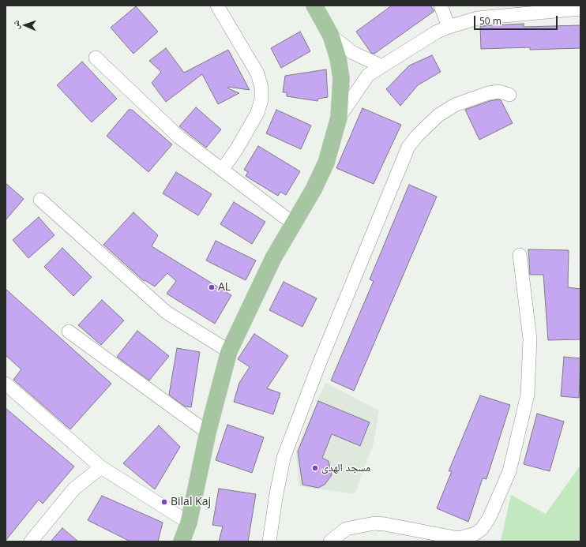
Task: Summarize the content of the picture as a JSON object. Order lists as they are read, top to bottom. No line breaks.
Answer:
{"places":["AL","مسجد الهدى","Bilal Kaj"],"scale_bar":"50 m","north":"left"}
